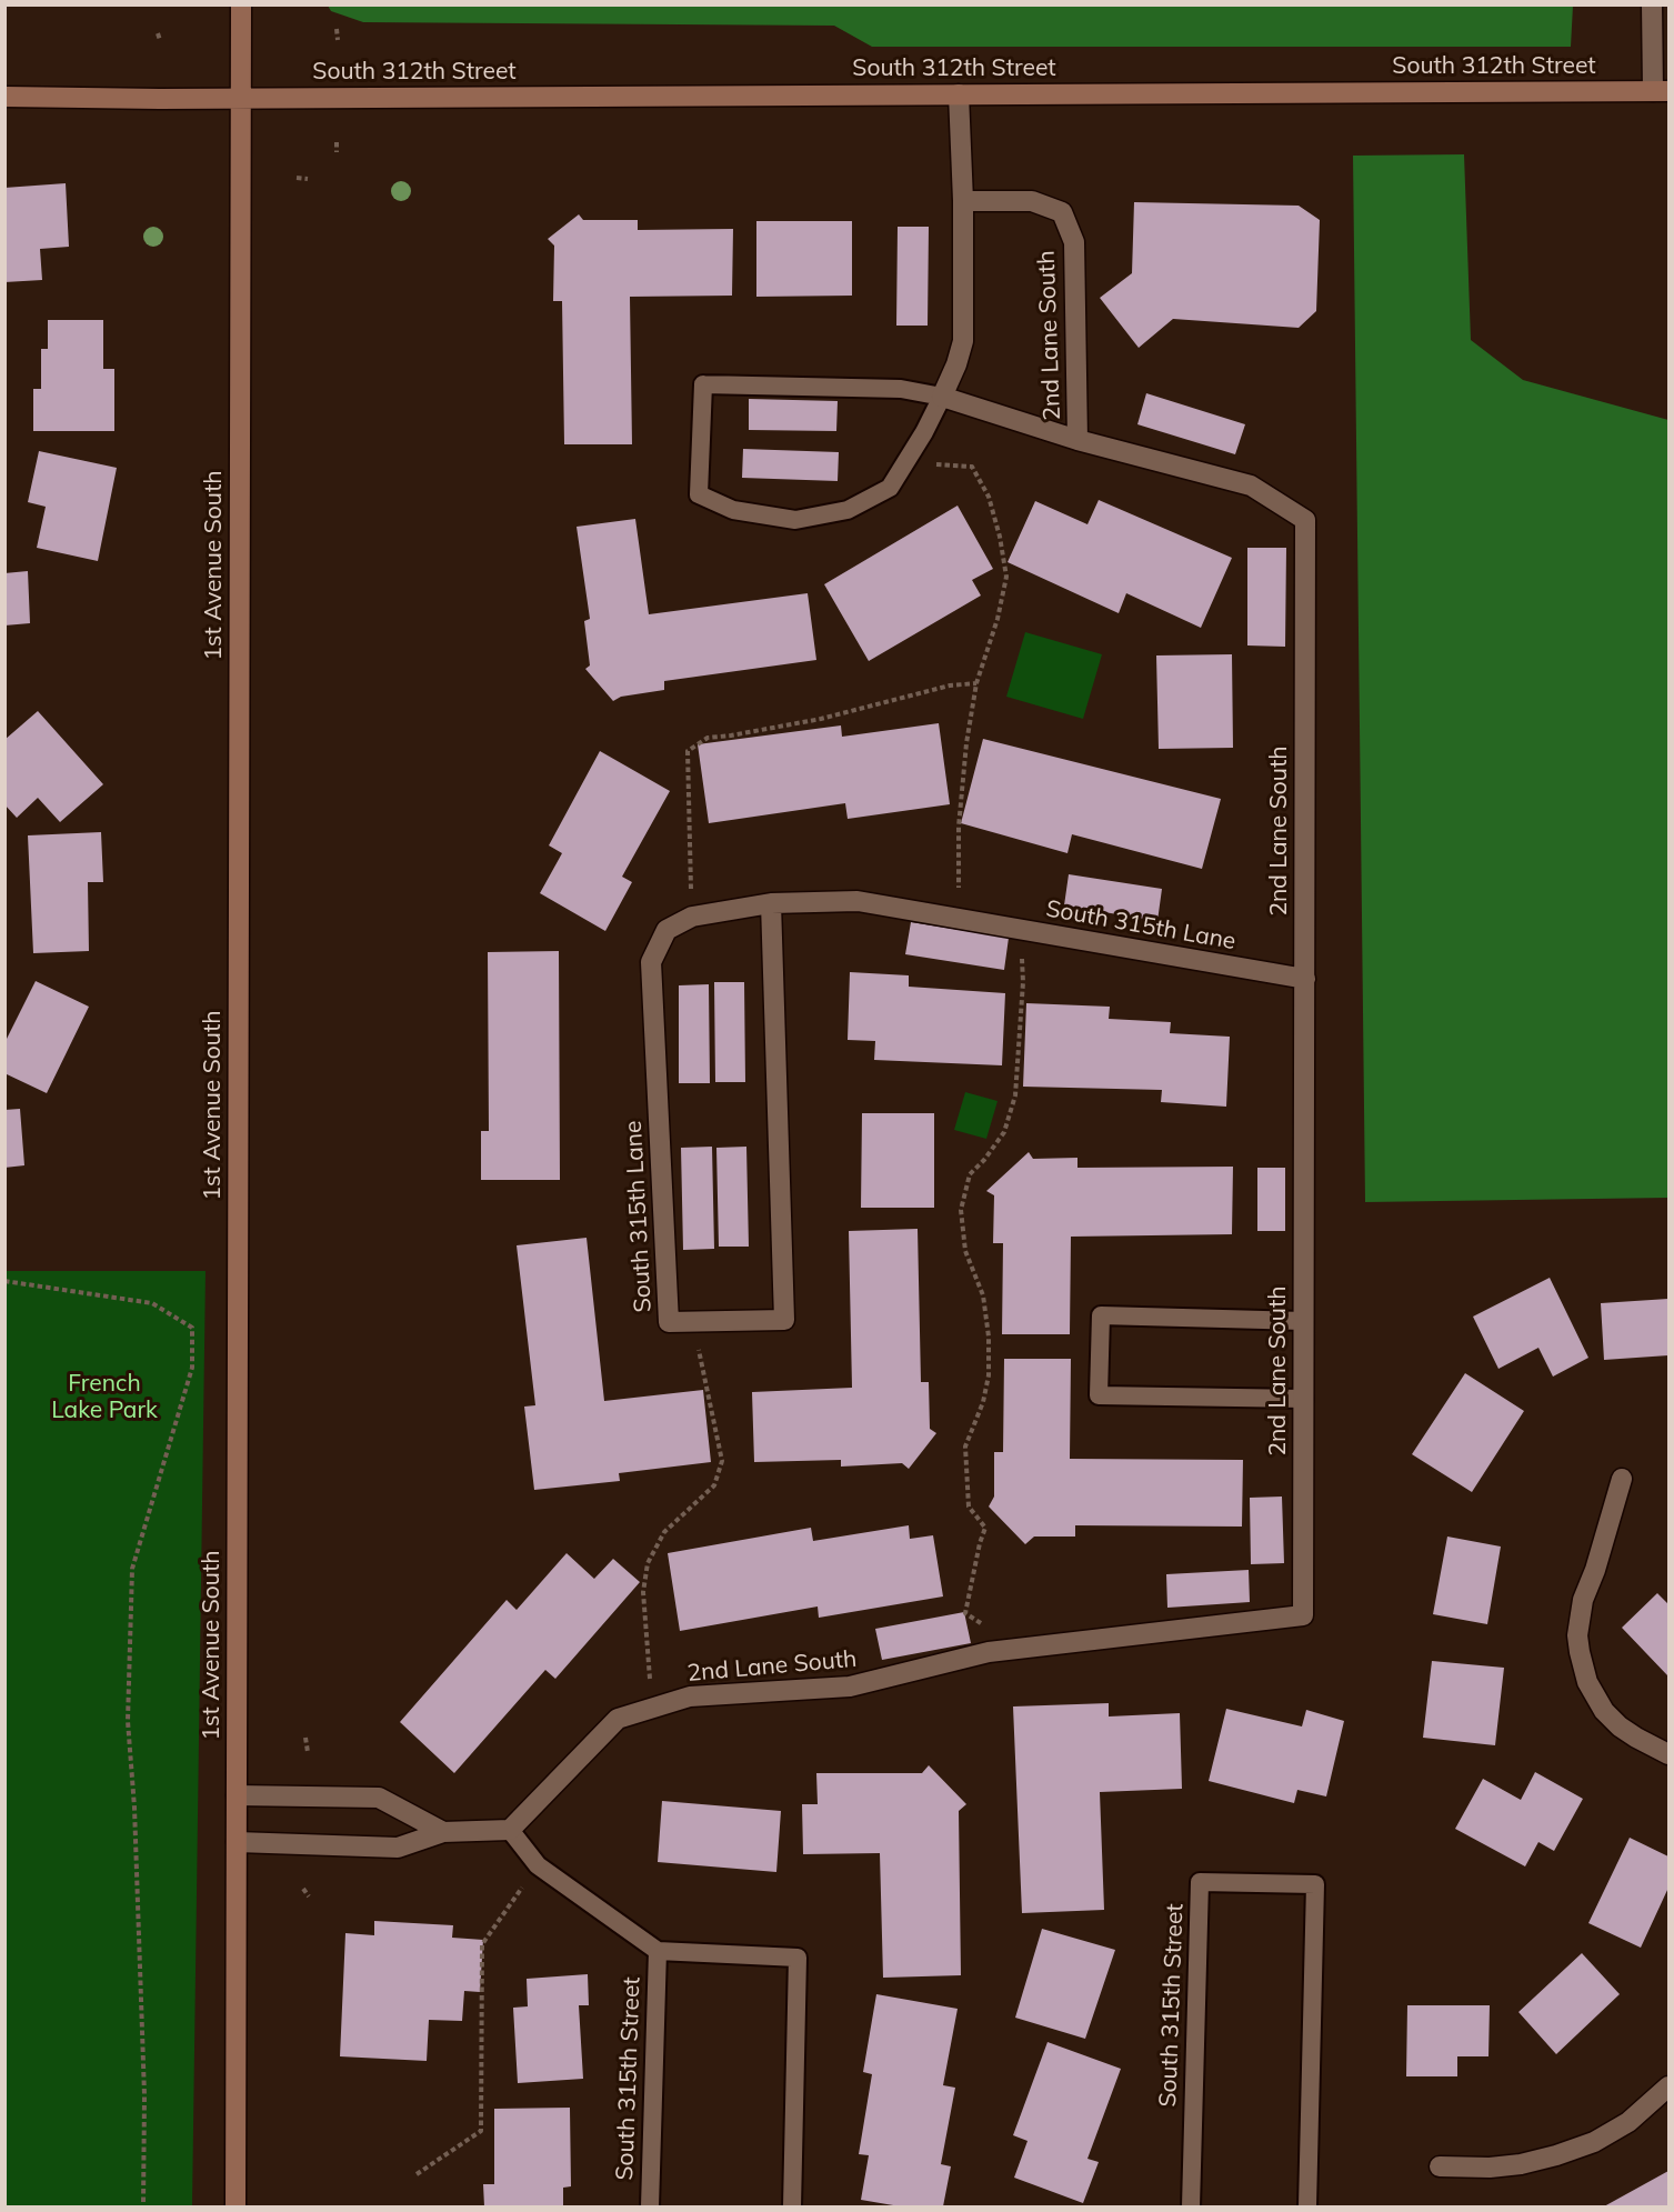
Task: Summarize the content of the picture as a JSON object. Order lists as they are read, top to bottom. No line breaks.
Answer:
{"streets":{"main road":["South 312th Street","1st Avenue South"],"street":["2nd Lane South","South 315th Lane"],"lane":["South 315th Street"]},"crossings":[["South 312th Street","1st Avenue South"],["2nd Lane South","South 315th Lane"],["2nd Lane South","South 315th Street"]],"parks":["French Lake Park"]}
